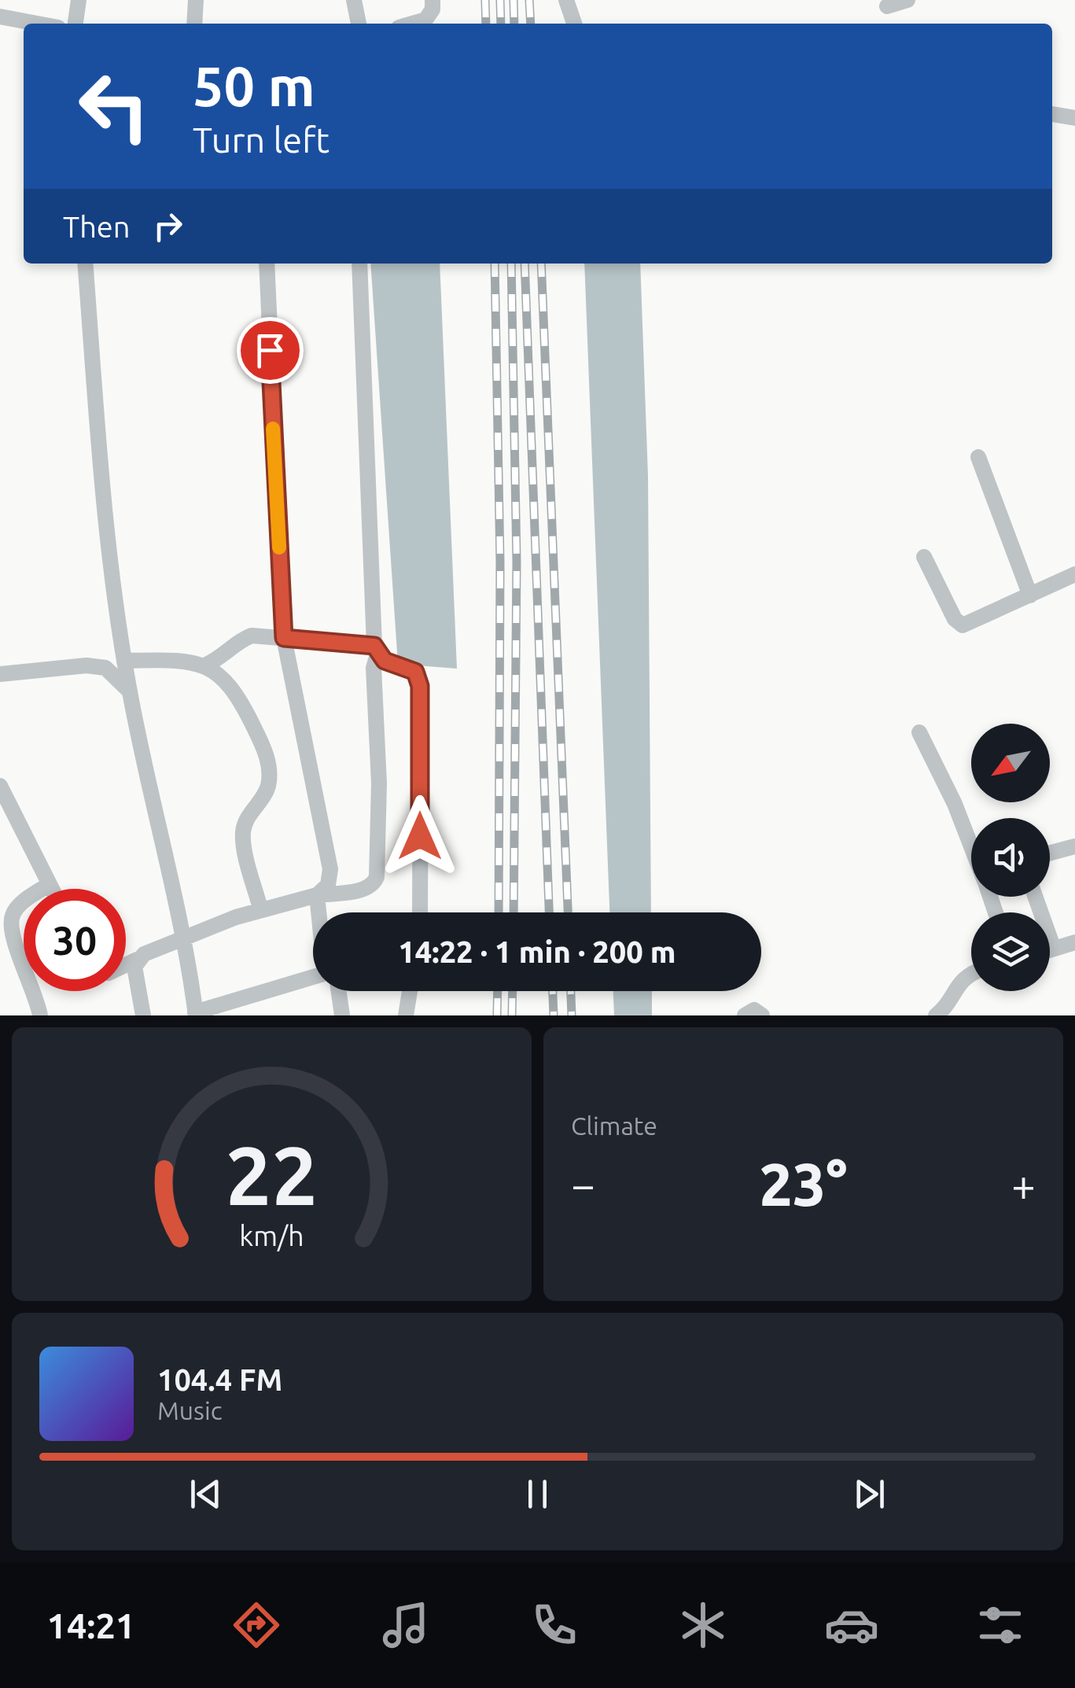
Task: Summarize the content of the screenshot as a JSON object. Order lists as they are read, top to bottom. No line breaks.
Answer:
{"north":"bottom left","page":{"turn":["50 m","Turn left"],"then":"Then","limit":"30","trip":"14:22 · 1 min · 200 m","tile":"Climate","heat":["−","23°","+"],"song":["104.4 FM","Music"],"tabs":"14:21","gauge":["22","km/h"]}}
